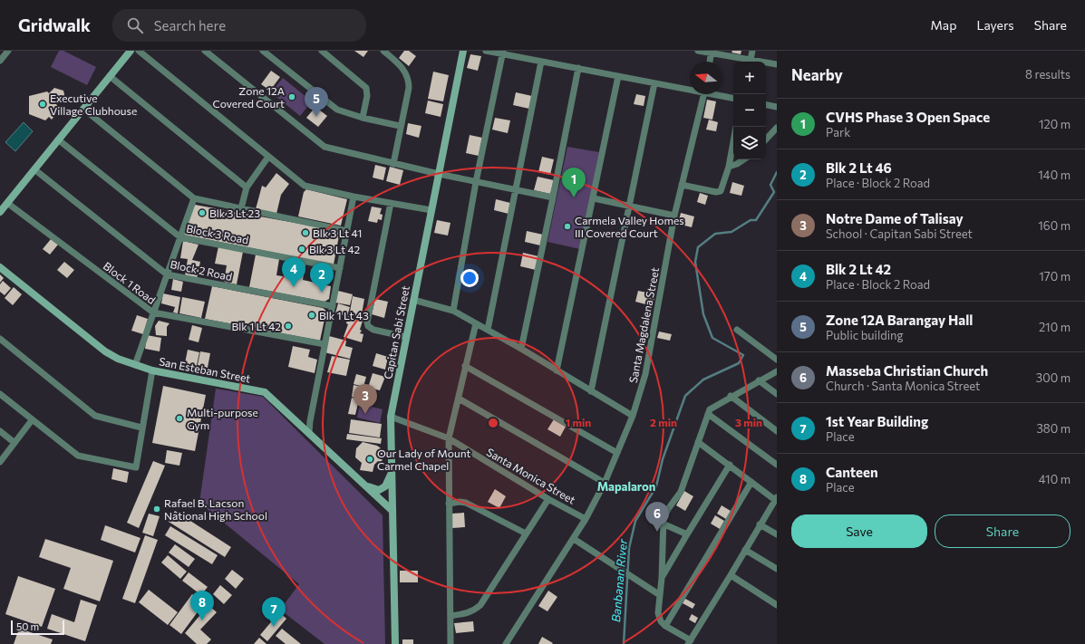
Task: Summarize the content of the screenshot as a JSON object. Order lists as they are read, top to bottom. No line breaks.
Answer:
{"streets":{"street":["Block 3 Road","Block 2 Road","Block 1 Road","Santa Magdalena Street","Capitan Sabi Street","San Esteban Street","Santa Monica Street"]},"crossings":[["Santa Magdalena Street","Santa Monica Street"],["Capitan Sabi Street","San Esteban Street"],["Capitan Sabi Street","Santa Monica Street"]],"districts":["Mapalaron"],"water":["Banbanan River"],"places":["Zone 12A Covered Court","Executive Village Clubhouse","Blk 3 Lt 23","Carmela Valley Homes III Covered Court","Blk 3 Lt 41","Blk 3 Lt 42","Blk 1 Lt 43","Blk 1 Lt 42","Multi-purpose Gym","Our Lady of Mount Carmel Chapel","Rafael B. Lacson National High School"],"scale_bar":"50 m","north":"left","page":{"header":"Gridwalk","search":"Search here","nav":["Map","Layers","Share"],"heading":["Nearby","8 results"],"map_buttons":["+","−"],"pins":["5","1","4","2","3","6","8","7"],"list":[{"mark":"1","name":"CVHS Phase 3 Open Space","note":"Park","value":"120 m"},{"mark":"2","name":"Blk 2 Lt 46","note":"Place · Block 2 Road","value":"140 m"},{"mark":"3","name":"Notre Dame of Talisay","note":"School · Capitan Sabi Street","value":"160 m"},{"mark":"4","name":"Blk 2 Lt 42","note":"Place · Block 2 Road","value":"170 m"},{"mark":"5","name":"Zone 12A Barangay Hall","note":"Public building","value":"210 m"},{"mark":"6","name":"Masseba Christian Church","note":"Church · Santa Monica Street","value":"300 m"},{"mark":"7","name":"1st Year Building","note":"Place","value":"380 m"},{"mark":"8","name":"Canteen","note":"Place","value":"410 m"}],"buttons":["Save","Share"],"scale":"50 m"},"rings":["1 min","2 min","3 min"]}
